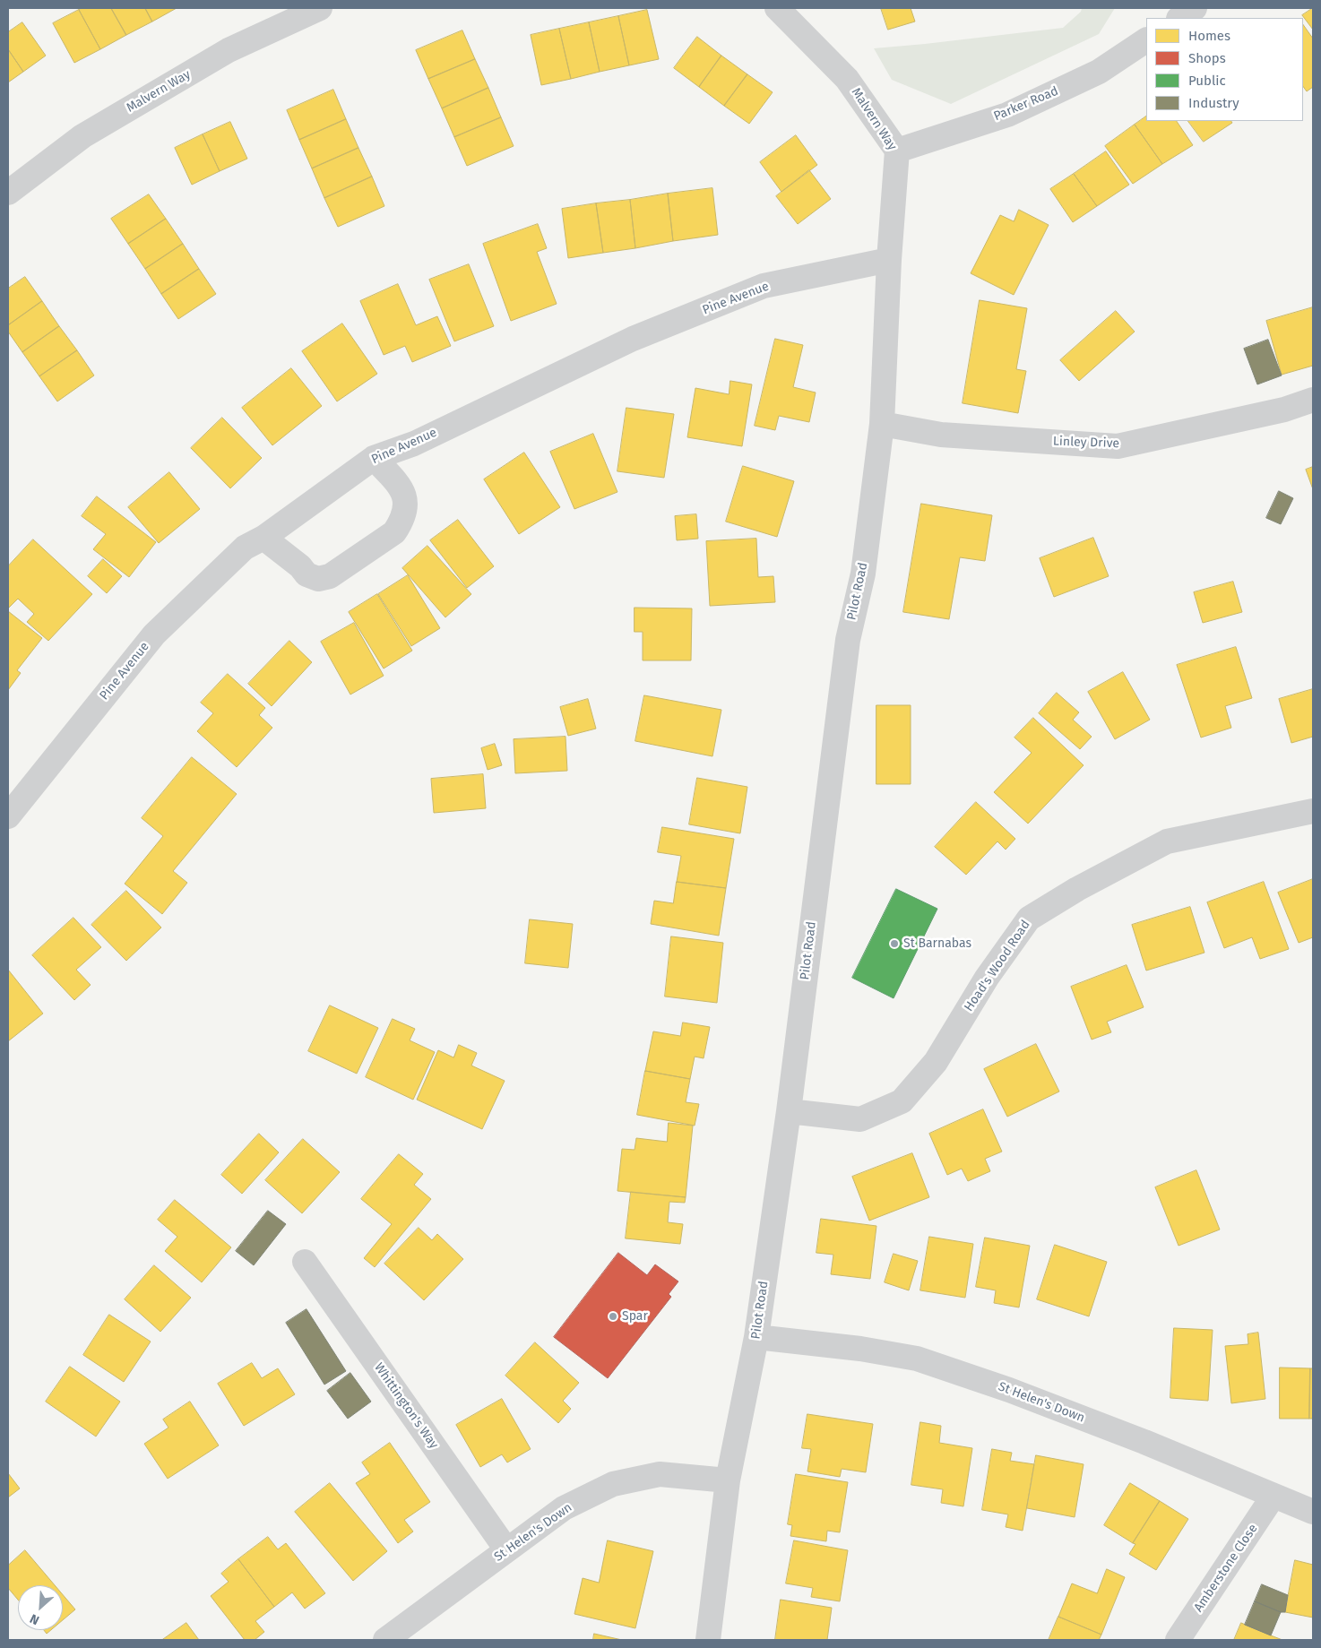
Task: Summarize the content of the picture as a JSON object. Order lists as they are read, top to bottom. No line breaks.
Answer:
{"streets":{"street":["Malvern Way","Parker Road","Pine Avenue","Linley Drive","Pilot Road","Hoad's Wood Road","St Helen's Down","Whittington's Way","Amberstone Close"]},"crossings":[["Malvern Way","Parker Road"],["Malvern Way","Pine Avenue"],["Malvern Way","Pilot Road"],["Pine Avenue","Pilot Road"],["Linley Drive","Pilot Road"],["Pilot Road","Hoad's Wood Road"],["Pilot Road","St Helen's Down"],["St Helen's Down","Whittington's Way"],["St Helen's Down","Amberstone Close"]],"places":["St Barnabas","Spar"],"legend":["Homes","Shops","Public","Industry"],"north":"bottom left"}
